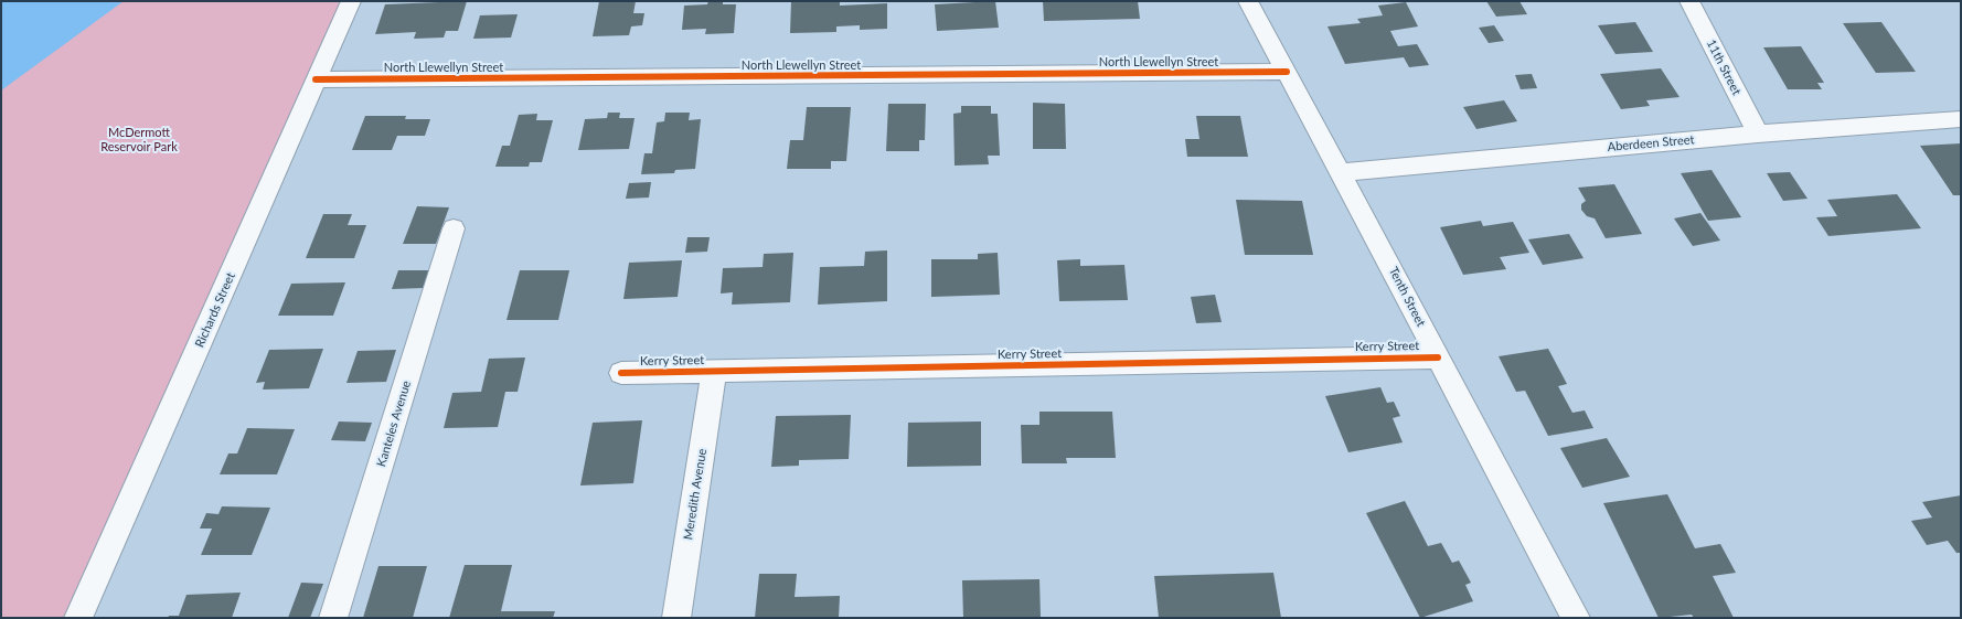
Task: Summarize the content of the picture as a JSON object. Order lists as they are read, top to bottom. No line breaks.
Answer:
{"streets":{"street":["North Llewellyn Street","11th Street","Aberdeen Street","Tenth Street","Richards Street","Kerry Street","Kanteles Avenue","Meredith Avenue"]},"crossings":[["North Llewellyn Street","Tenth Street"],["North Llewellyn Street","Richards Street"],["11th Street","Aberdeen Street"],["Aberdeen Street","Tenth Street"],["Tenth Street","Kerry Street"],["Kerry Street","Meredith Avenue"]],"parks":["McDermott Reservoir Park"]}
